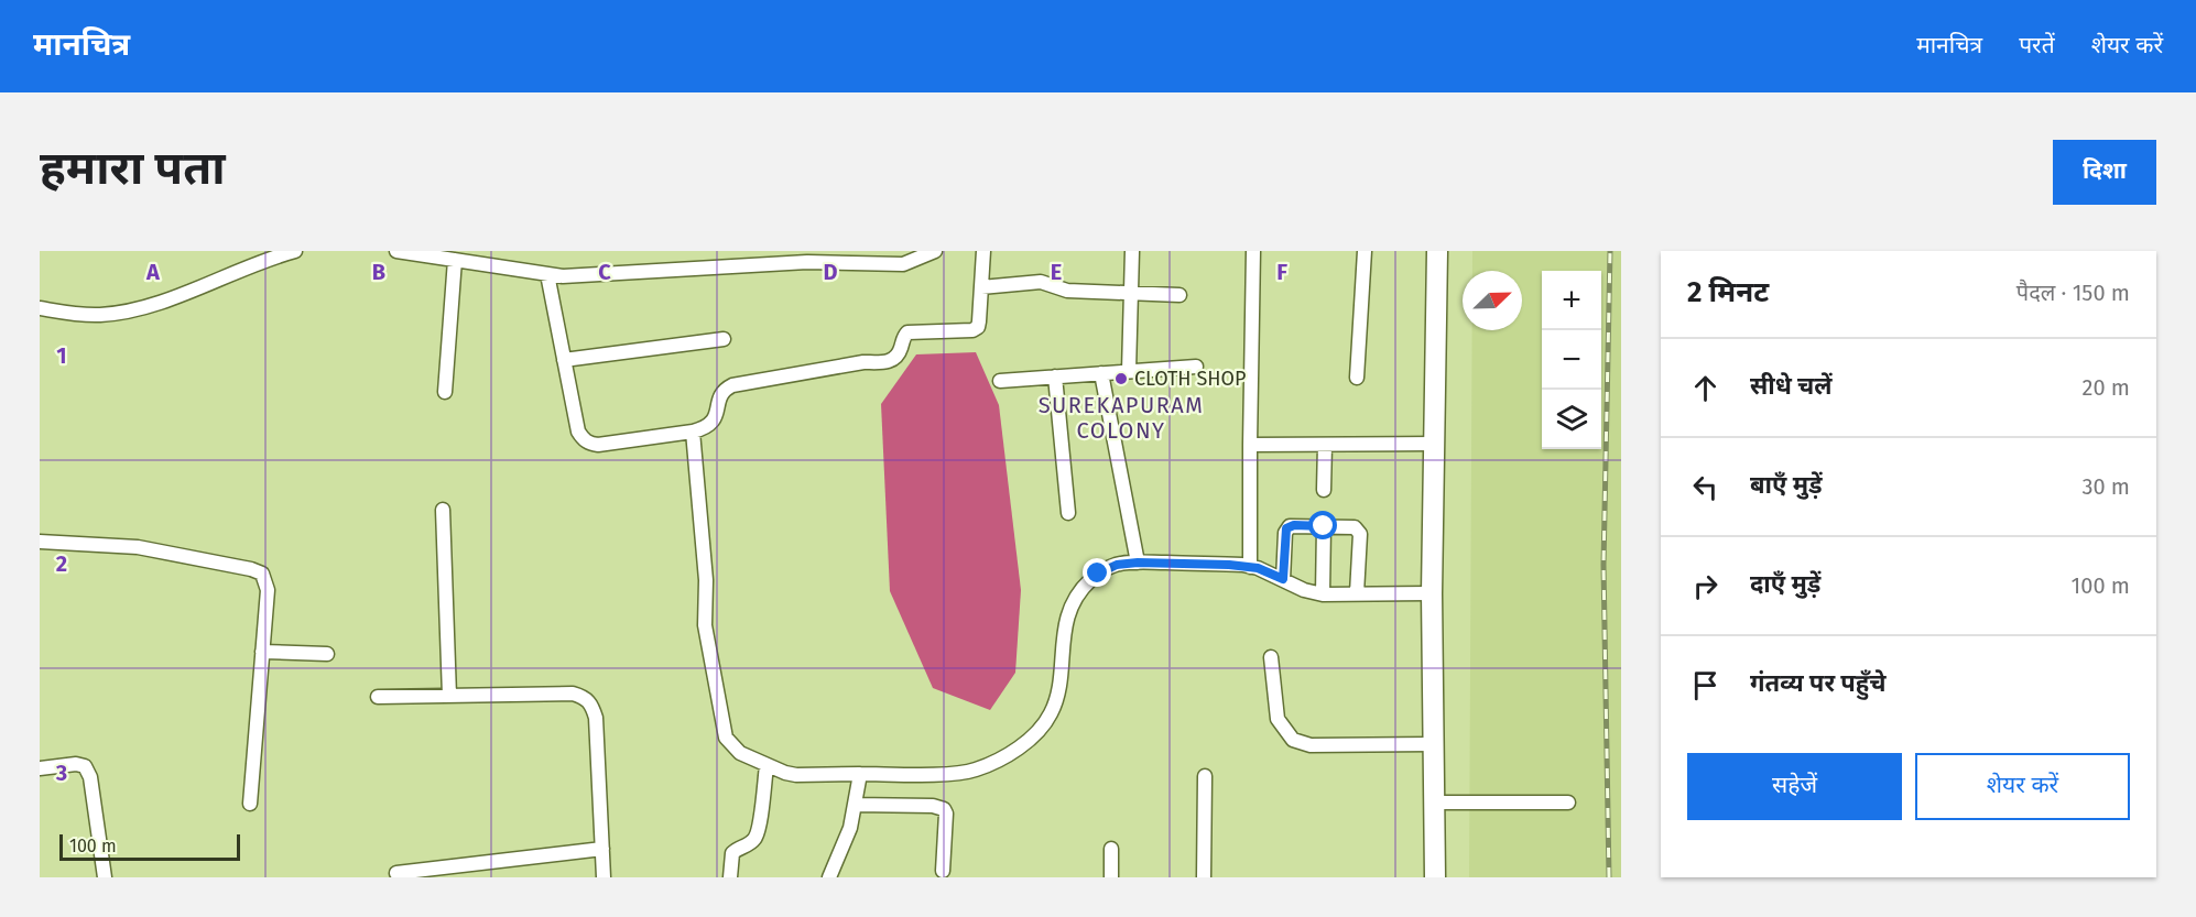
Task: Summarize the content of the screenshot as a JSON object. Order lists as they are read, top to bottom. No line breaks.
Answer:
{"districts":["SUREKAPURAM COLONY"],"places":["CLOTH SHOP"],"scale_bar":"100 m","north":"top right","page":{"header":"मानचित्र","nav":["मानचित्र","परतें","शेयर करें"],"buttons":["दिशा",["सहेजें","शेयर करें"]],"title":"हमारा पता","heading":["2 मिनट","पैदल · 150 m"],"map_buttons":["+","−"],"list":[["सीधे चलें","20 m"],["बाएँ मुड़ें","30 m"],["दाएँ मुड़ें","100 m"],"गंतव्य पर पहुँचे"],"scale":"100 m"},"grid":{"columns":["A","B","C","D","E","F"],"rows":["1","2","3"]}}
